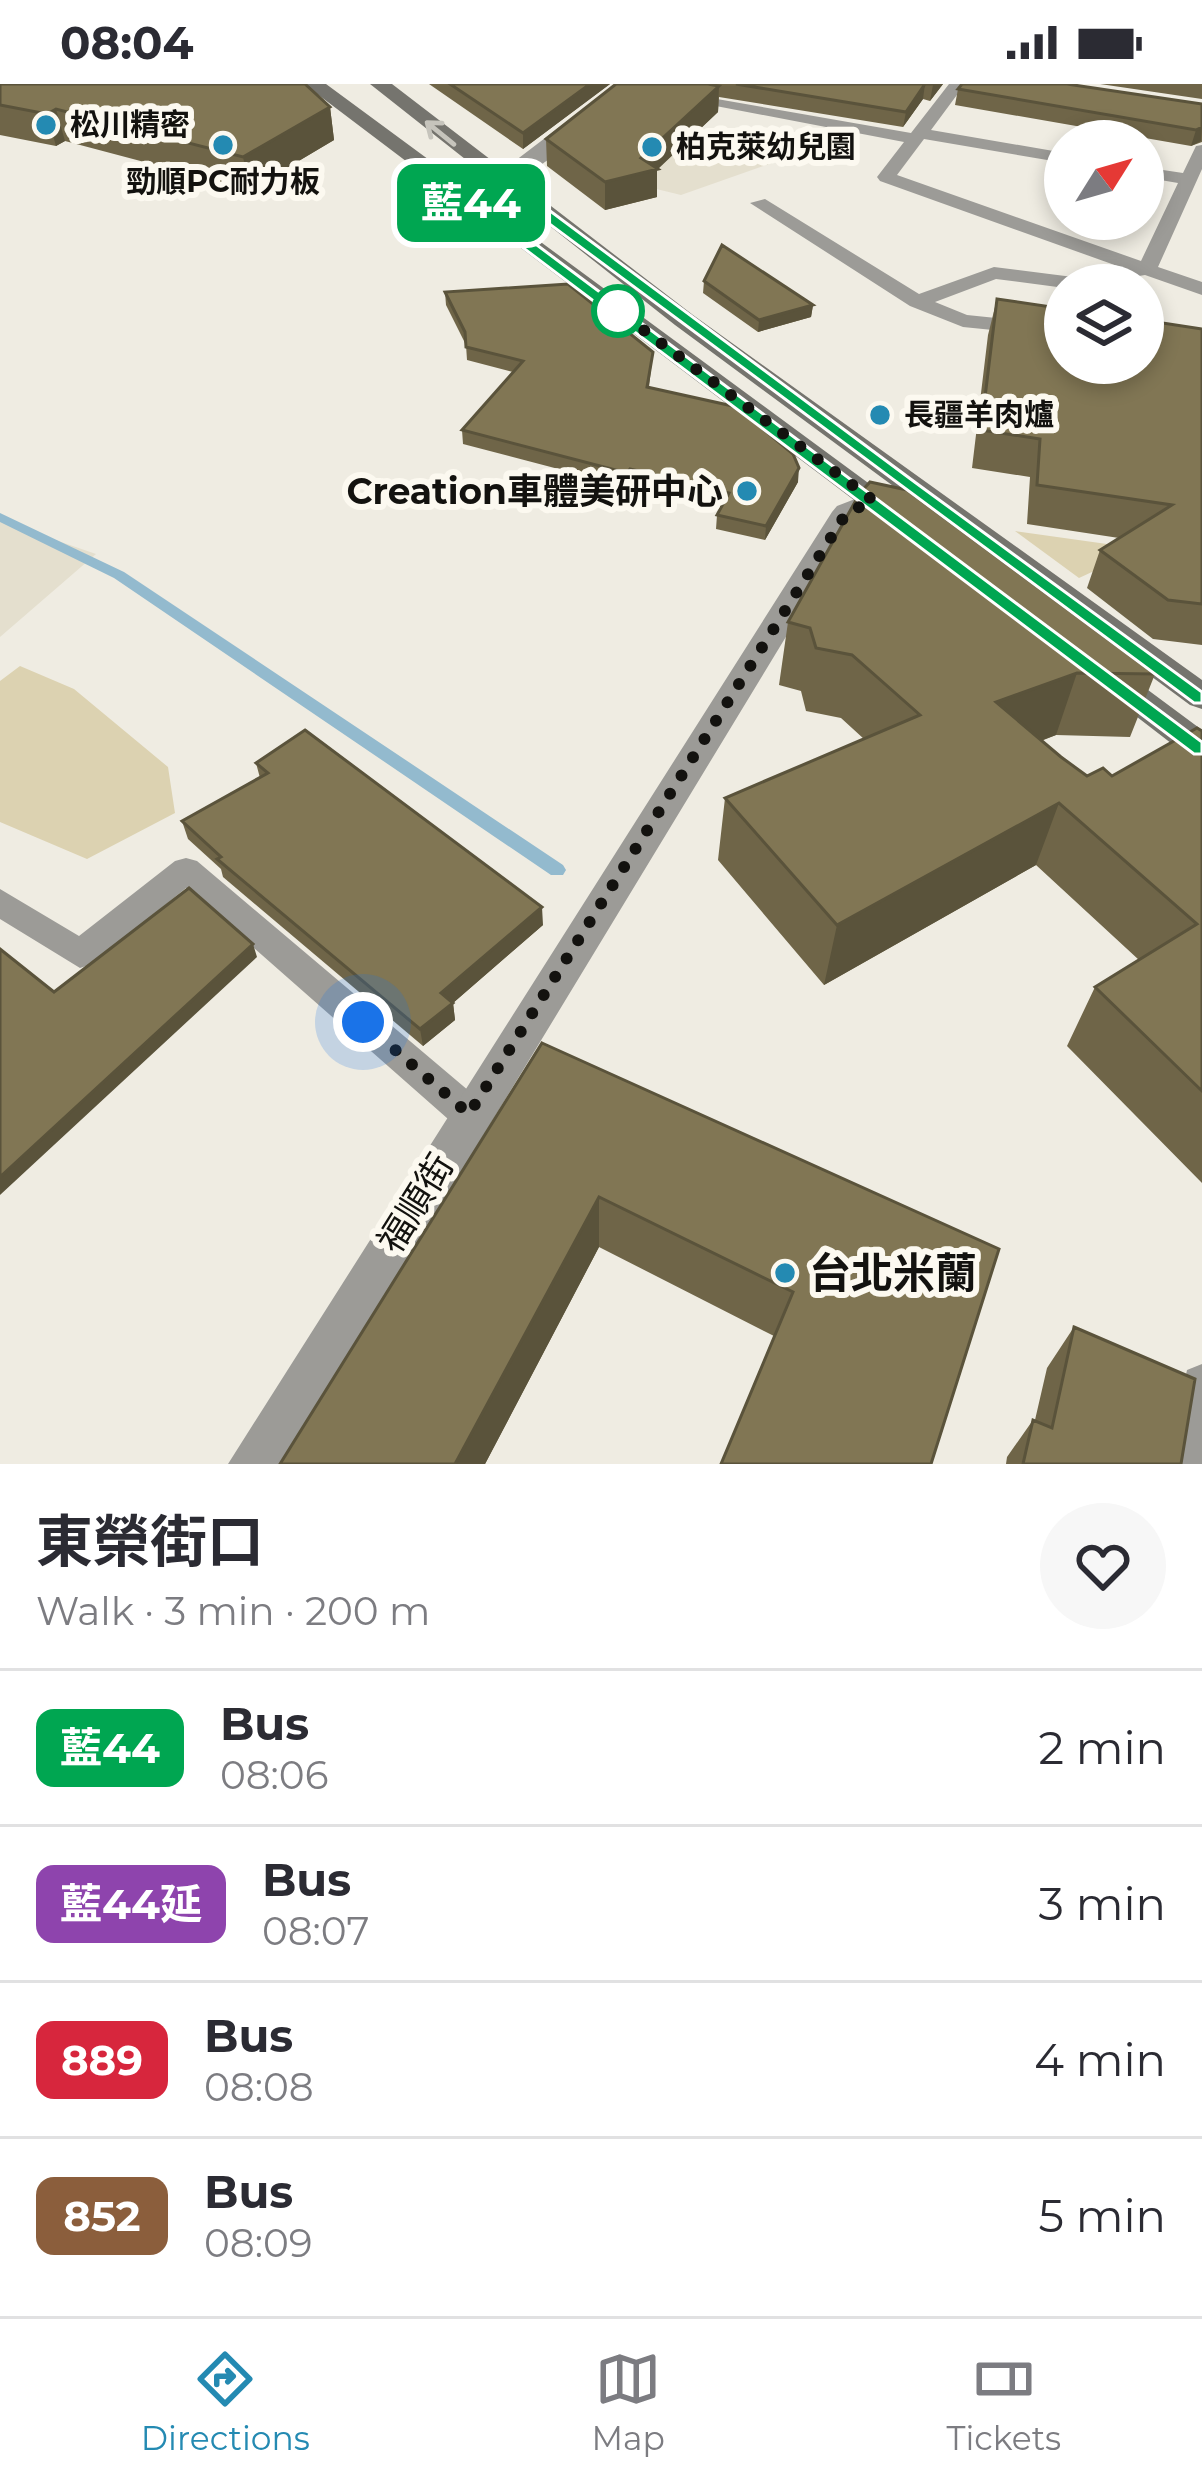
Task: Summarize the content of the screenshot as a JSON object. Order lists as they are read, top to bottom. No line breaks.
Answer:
{"streets":{"street":["福順街"]},"places":["松川精密","勁順PC耐力板","柏克萊幼兒園","長疆羊肉爐","Creation車體美研中心","台北米蘭"],"lines":["bus line 藍44"],"north":"top right","page":{"status":"08:04","on_map":"藍44","heading":["東榮街口","Walk · 3 min · 200 m"],"list":[{"mark":"藍44","name":"Bus","note":"08:06","value":"2 min"},{"mark":"藍44延","name":"Bus","note":"08:07","value":"3 min"},{"mark":"889","name":"Bus","note":"08:08","value":"4 min"},{"mark":"852","name":"Bus","note":"08:09","value":"5 min"}],"tabs":["Directions","Map","Tickets"]}}
